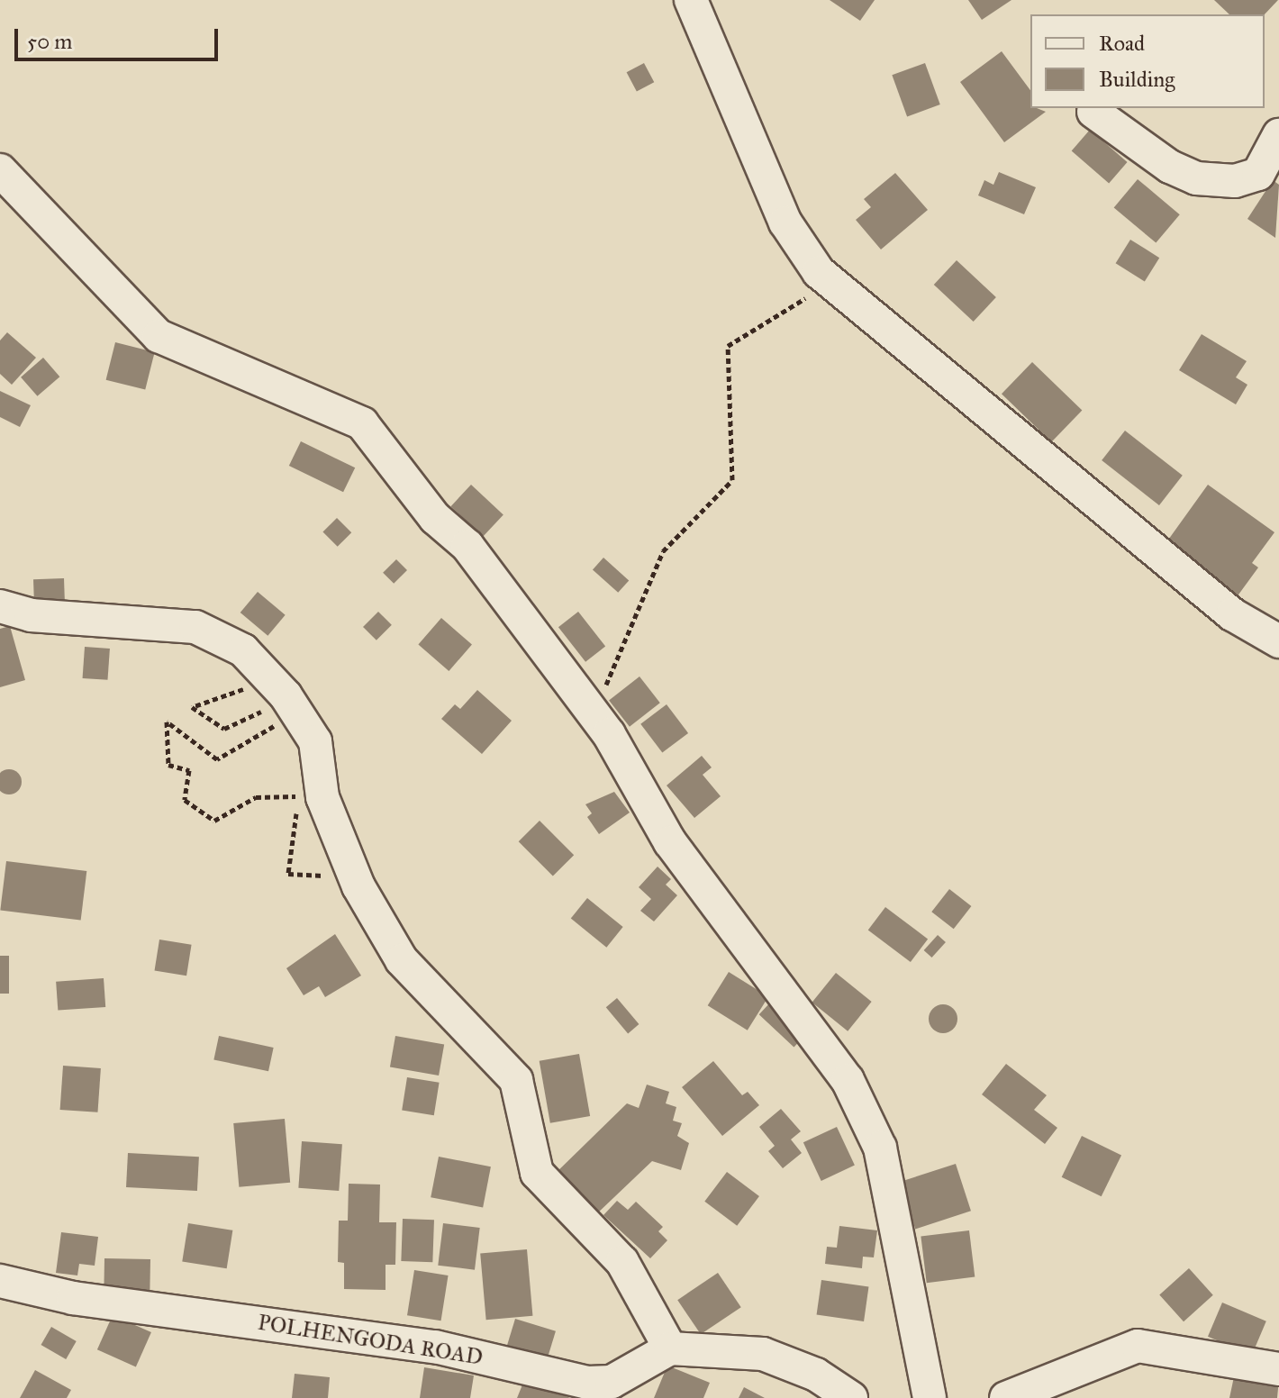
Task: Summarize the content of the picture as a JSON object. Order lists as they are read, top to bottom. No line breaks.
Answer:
{"streets":{"street":["POLHENGODA ROAD"]},"legend":["Road","Building"],"scale_bar":"50 m"}
